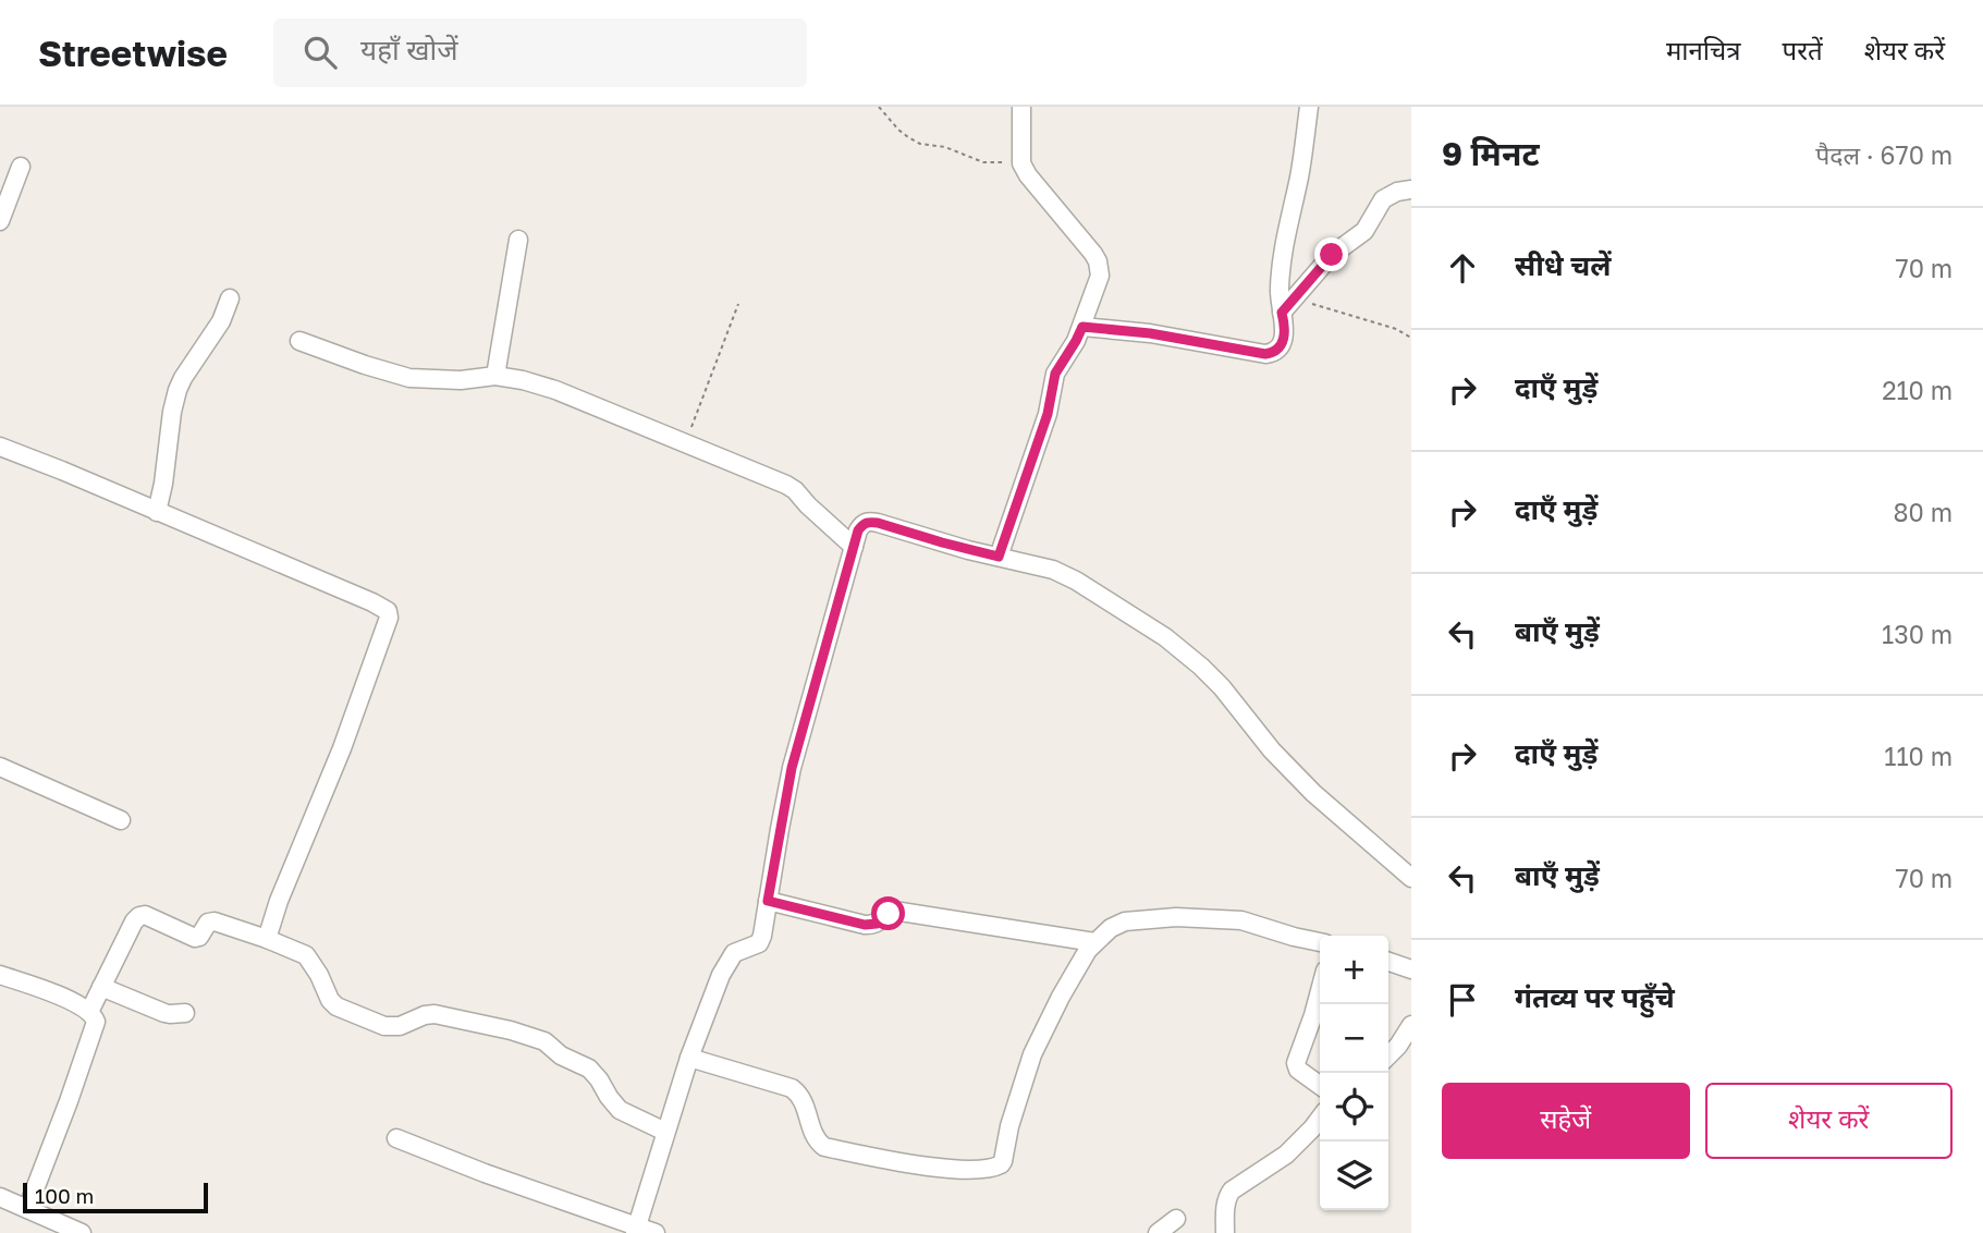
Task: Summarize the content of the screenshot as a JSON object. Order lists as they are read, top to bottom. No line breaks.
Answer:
{"scale_bar":"100 m","page":{"header":"Streetwise","search":"यहाँ खोजें","nav":["मानचित्र","परतें","शेयर करें"],"heading":["9 मिनट","पैदल · 670 m"],"list":[["सीधे चलें","70 m"],["दाएँ मुड़ें","210 m"],["दाएँ मुड़ें","80 m"],["बाएँ मुड़ें","130 m"],["दाएँ मुड़ें","110 m"],["बाएँ मुड़ें","70 m"],"गंतव्य पर पहुँचे"],"map_buttons":["+","−"],"buttons":["सहेजें","शेयर करें"],"scale":"100 m"}}
